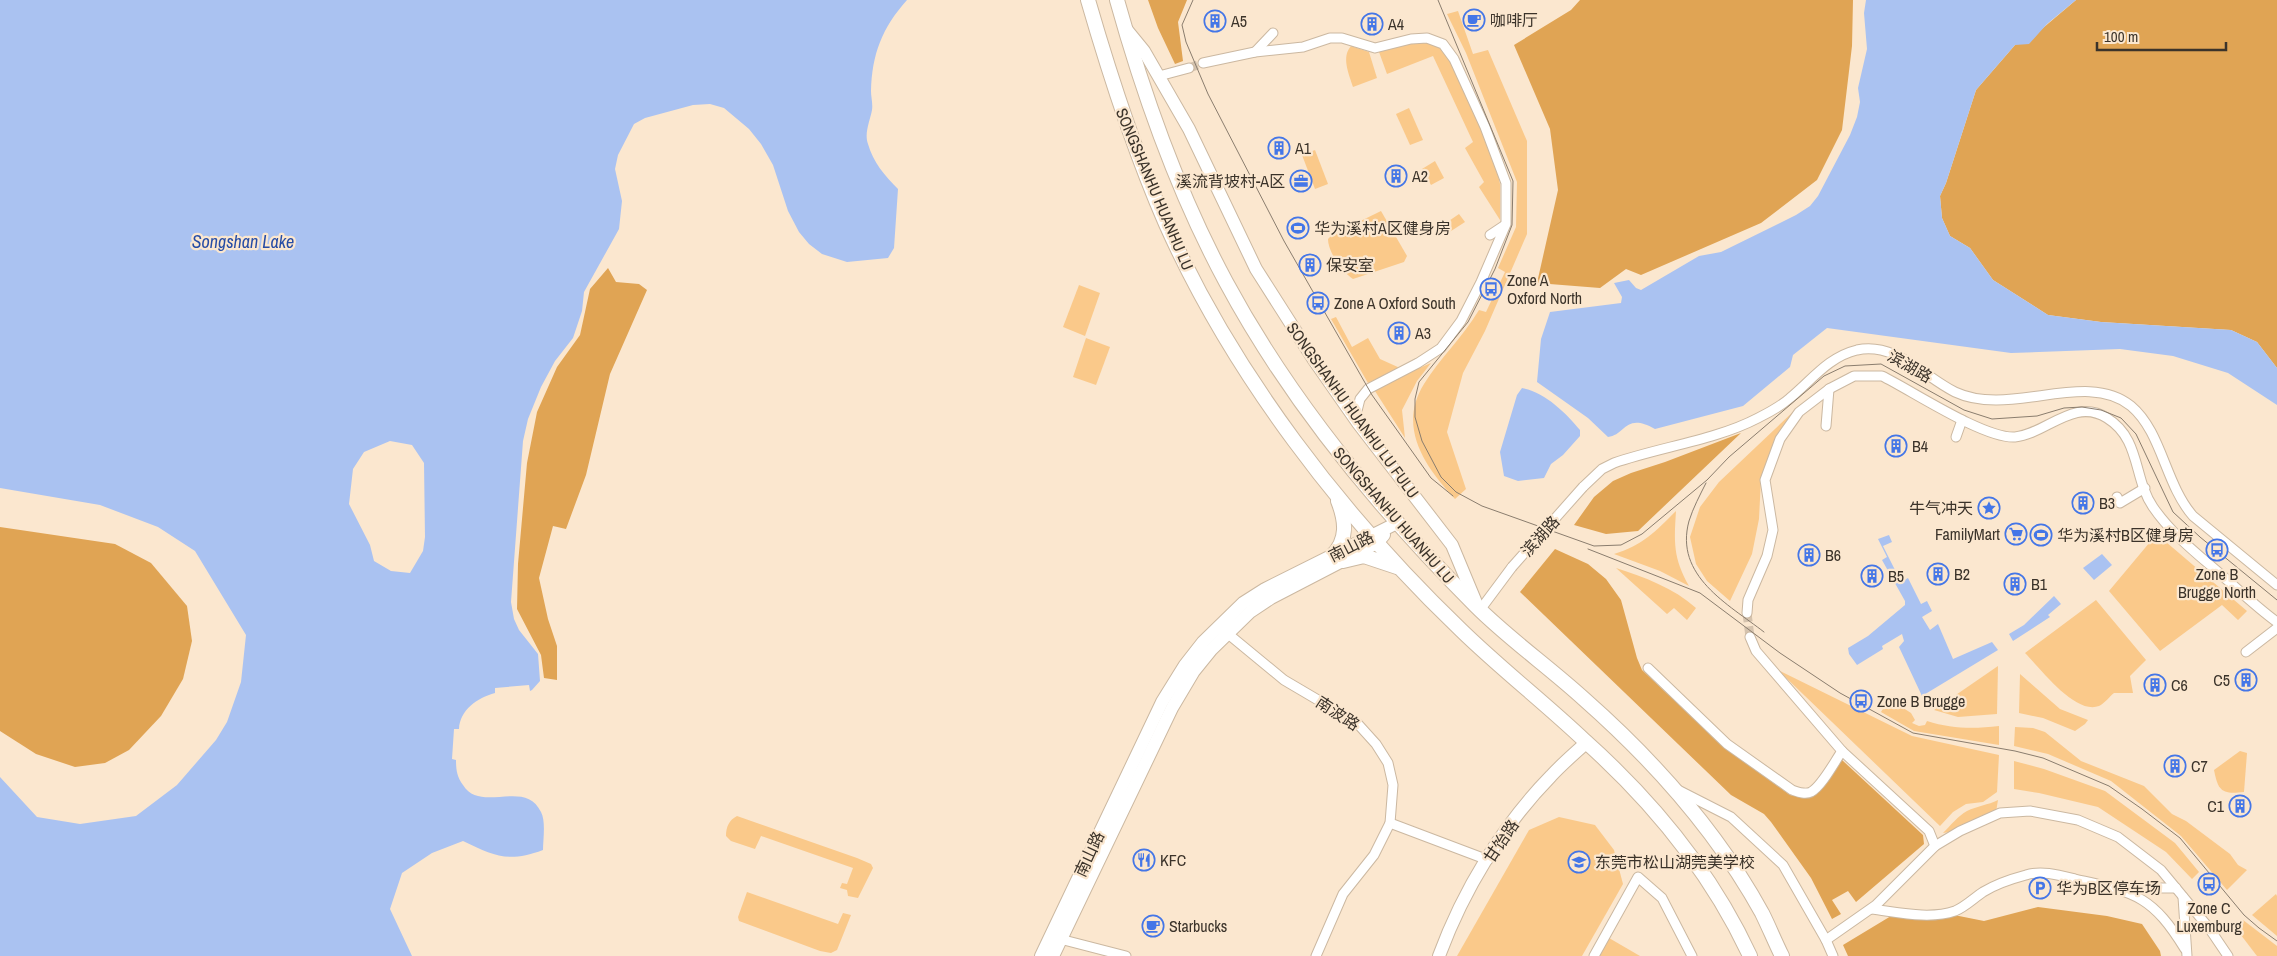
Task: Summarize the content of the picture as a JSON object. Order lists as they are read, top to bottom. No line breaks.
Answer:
{"streets":{"main road":["SONGSHANHU HUANHU LU","SONGSHANHU HUANHU LU FULU","南山路","甘饴路"],"street":["滨湖路","南波路"]},"crossings":[["SONGSHANHU HUANHU LU","滨湖路"],["SONGSHANHU HUANHU LU","SONGSHANHU HUANHU LU FULU"],["SONGSHANHU HUANHU LU","南山路"],["SONGSHANHU HUANHU LU","甘饴路"],["滨湖路","SONGSHANHU HUANHU LU FULU"],["南山路","南波路"]],"water":["Songshan Lake"],"places":{"cafe":["咖啡厅","Starbucks"],"building":["A5","A4","A1","A2","保安室","A3","B4","B3","B6","B2","B5","B1","C5","C6","C7","C1"],"office":["溪流背坡村-A区"],"sports":["华为溪村A区健身房","华为溪村B区健身房"],"bus stop":["Zone A Oxford North","Zone A Oxford South","Zone B Brugge North","Zone B Brugge","Zone C Luxemburg"],"place":["牛气冲天"],"supermarket":["FamilyMart"],"restaurant":["KFC"],"school or university":["东莞市松山湖莞美学校"],"parking":["华为B区停车场"]},"scale_bar":"100 m"}
